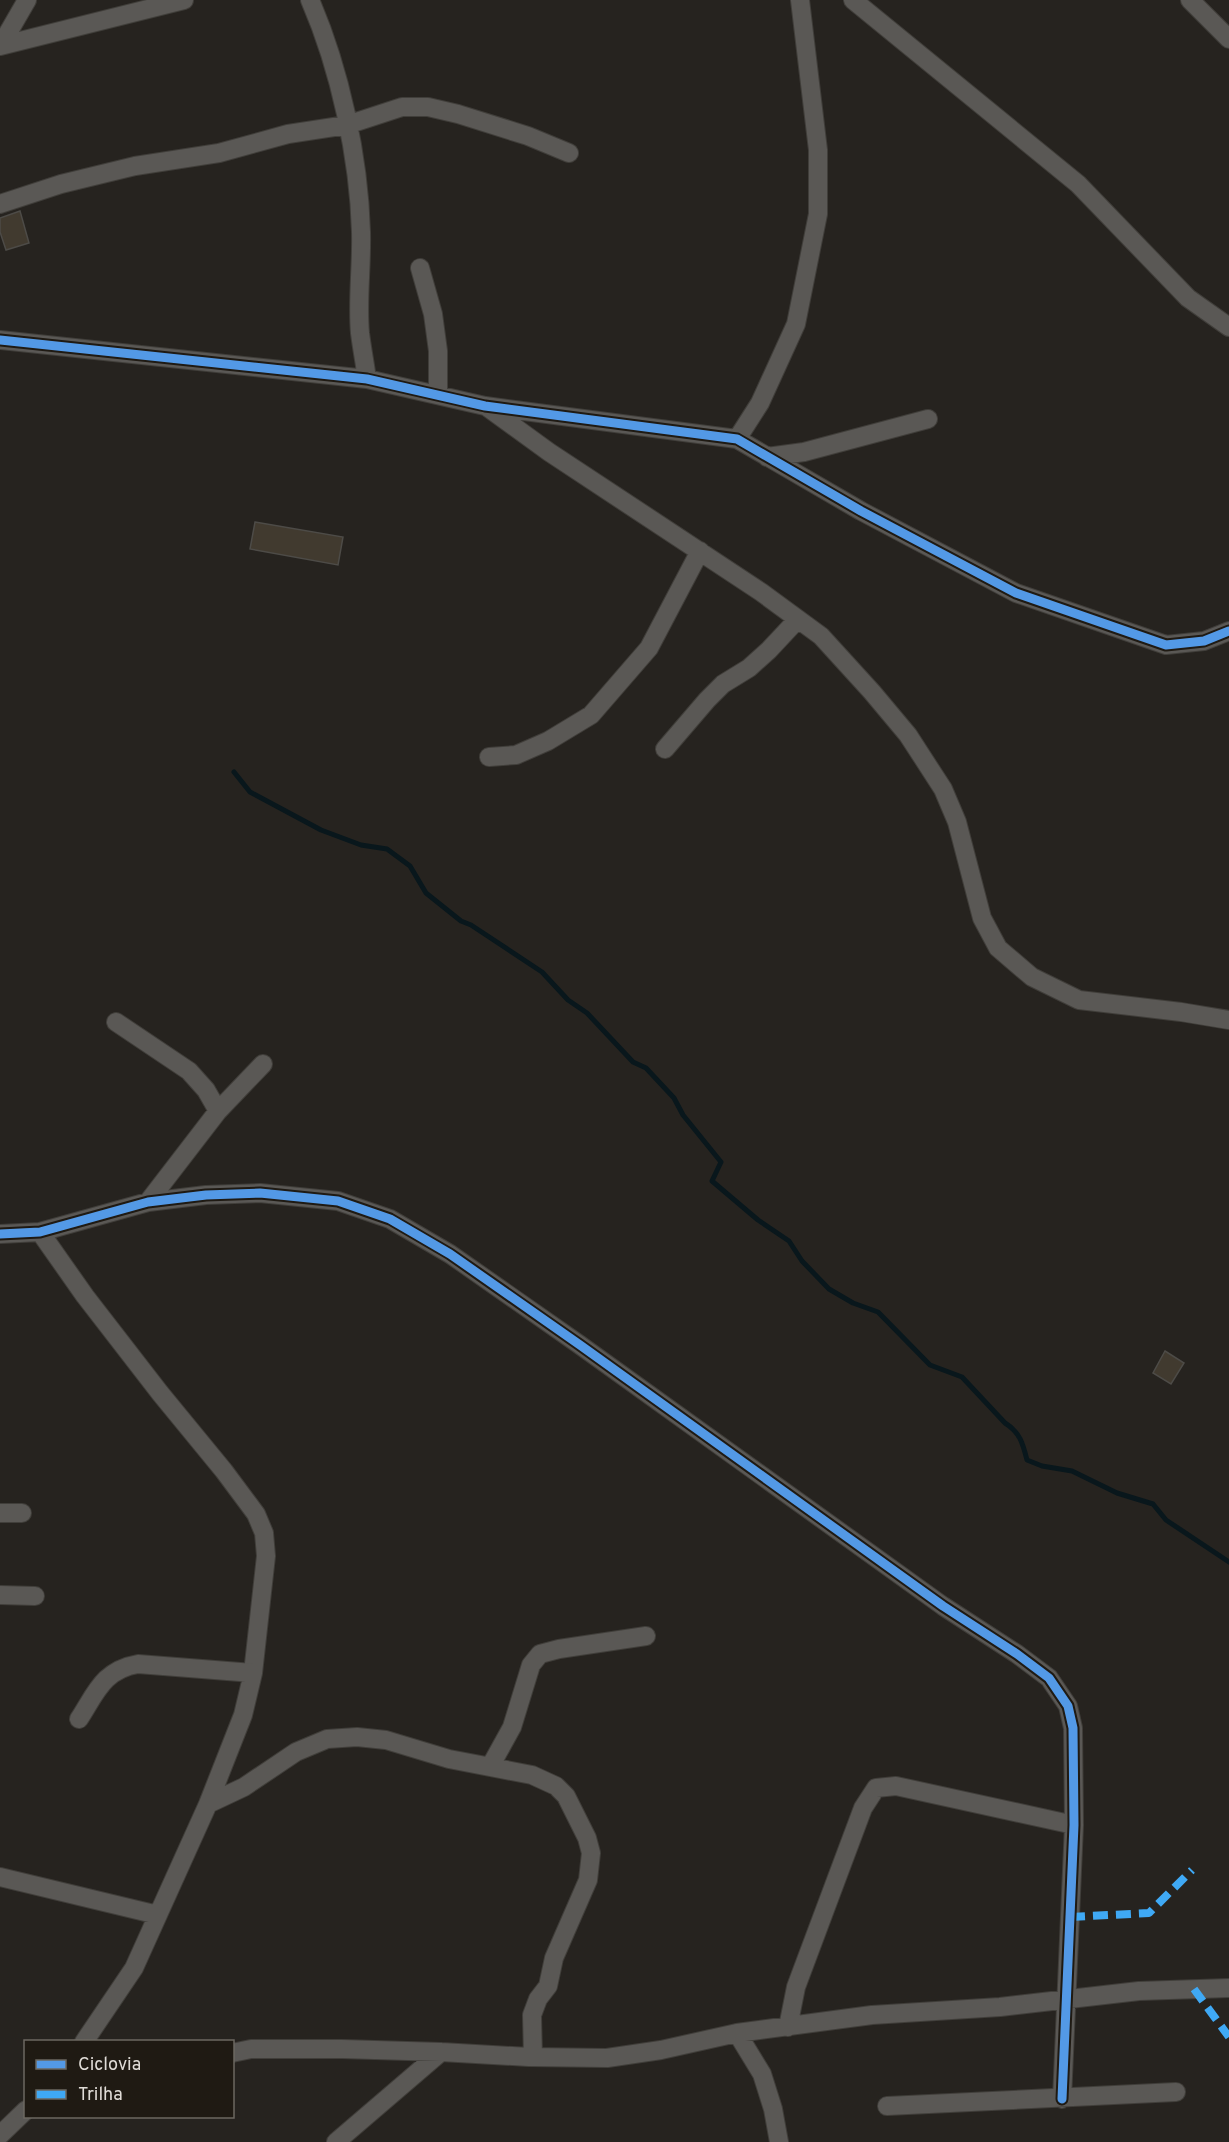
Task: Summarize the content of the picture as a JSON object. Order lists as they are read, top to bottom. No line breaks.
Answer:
{"legend":["Ciclovia","Trilha"]}
